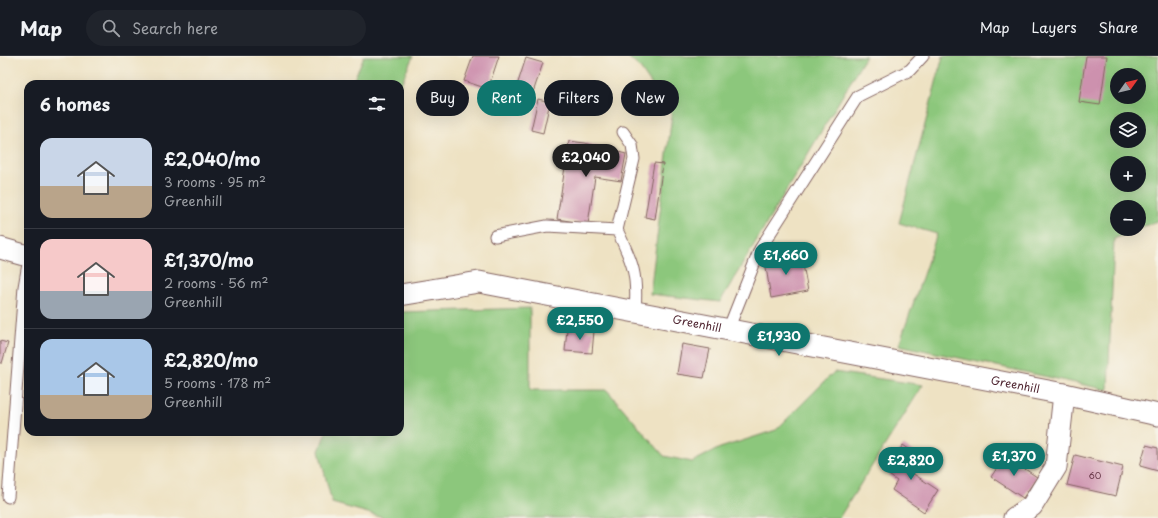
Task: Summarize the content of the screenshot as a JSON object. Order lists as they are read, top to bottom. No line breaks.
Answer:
{"streets":{"street":["Greenhill"]},"house_numbers":["60"],"north":"top right","page":{"header":"Map","search":"Search here","nav":["Map","Layers","Share"],"map_buttons":["+","−"],"chip":["Buy","Rent","Filters","New"],"heading":"6 homes","list":[{"name":"£2,040/mo","note":"3 rooms · 95 m² · Greenhill"},{"name":"£1,370/mo","note":"2 rooms · 56 m² · Greenhill"},{"name":"£2,820/mo","note":"5 rooms · 178 m² · Greenhill"}],"price":["£2,040","£1,660","£2,550","£1,930","£1,370","£2,820"]}}
